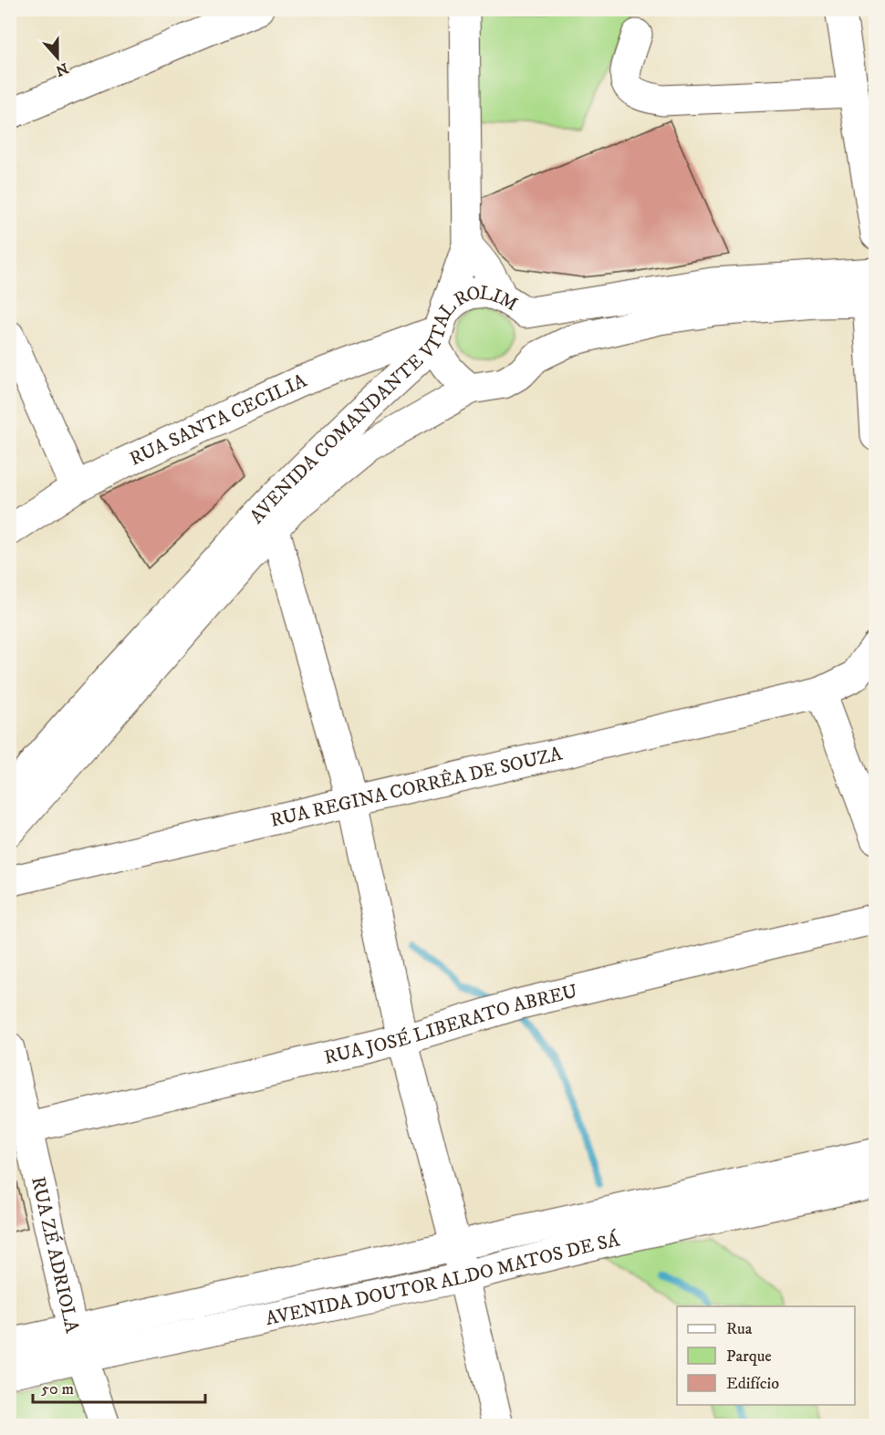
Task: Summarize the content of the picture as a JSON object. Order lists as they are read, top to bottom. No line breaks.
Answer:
{"streets":{"street":["RUA SANTA CECILIA","AVENIDA COMANDANTE VITAL ROLIM","RUA REGINA CORRÊA DE SOUZA","RUA JOSÉ LIBERATO ABREU","RUA ZÉ ADRIOLA","AVENIDA DOUTOR ALDO MATOS DE SÁ"]},"crossings":[["RUA SANTA CECILIA","AVENIDA COMANDANTE VITAL ROLIM"],["RUA JOSÉ LIBERATO ABREU","RUA ZÉ ADRIOLA"],["RUA ZÉ ADRIOLA","AVENIDA DOUTOR ALDO MATOS DE SÁ"]],"legend":["Rua","Parque","Edifício"],"scale_bar":"50 m","north":"bottom"}
